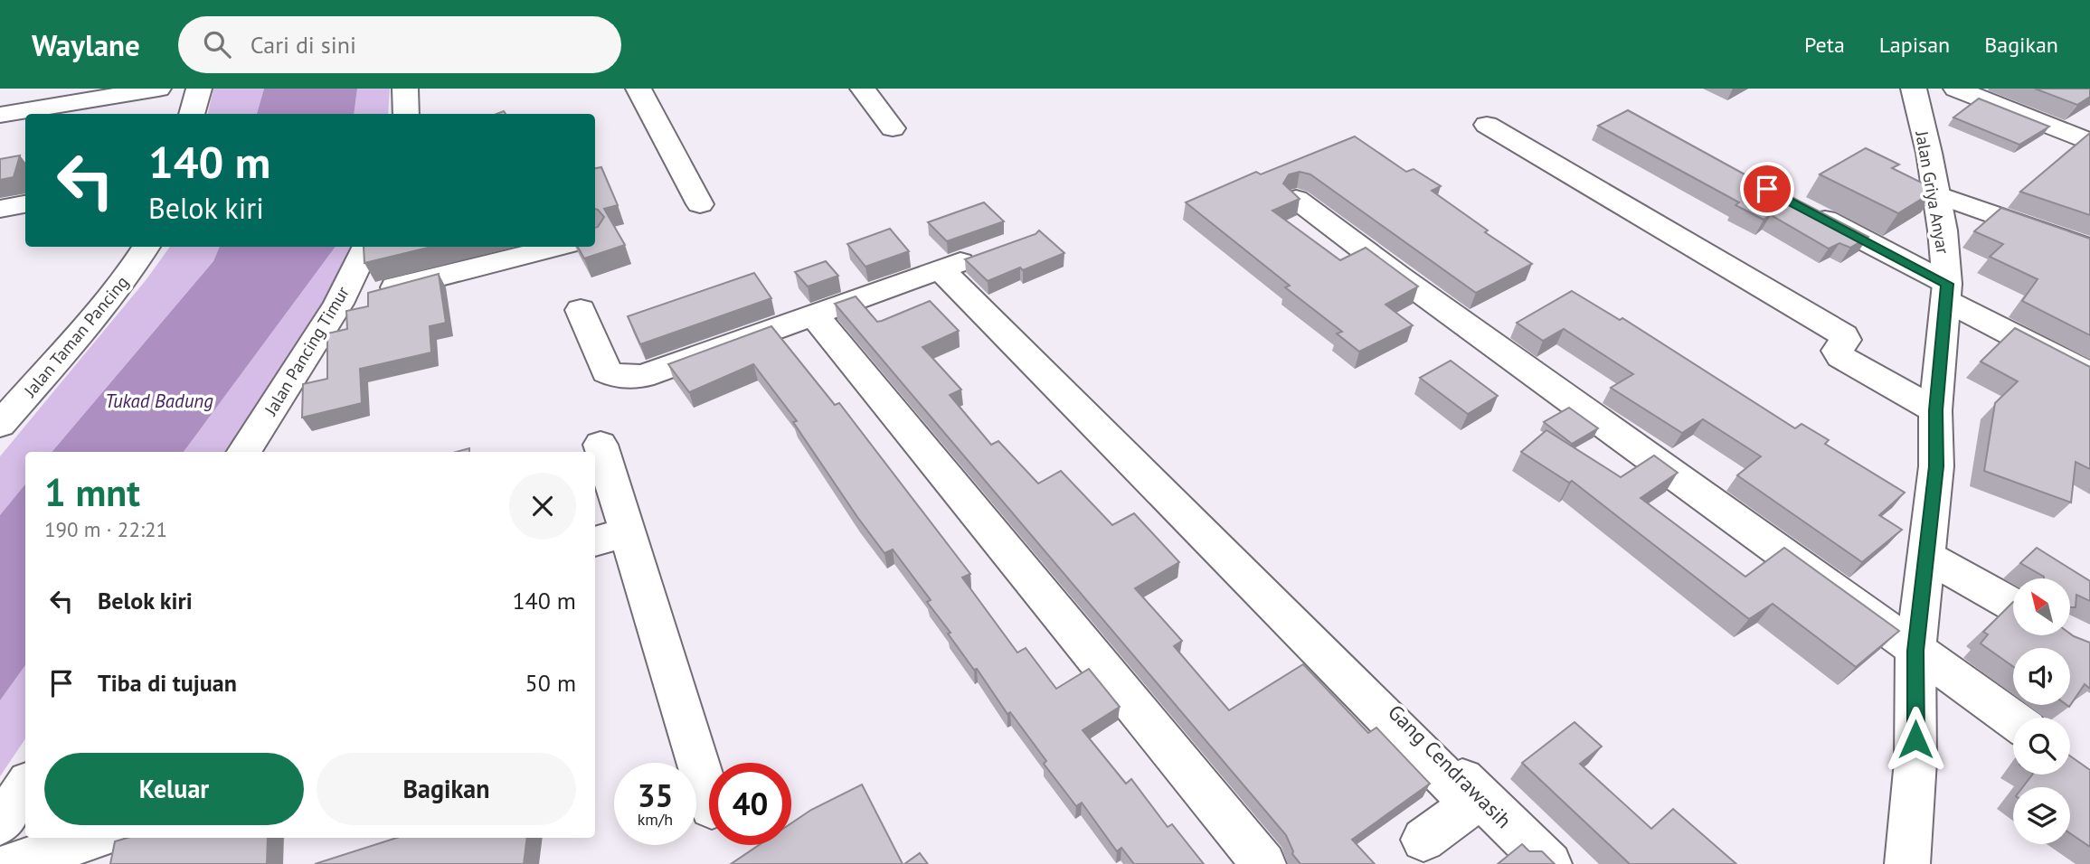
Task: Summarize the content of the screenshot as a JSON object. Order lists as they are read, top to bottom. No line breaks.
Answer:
{"streets":{"street":["Jalan Griya Anyar","Jalan Taman Pancing","Jalan Pancing Timur","Gang Cendrawasih"]},"water":["Tukad Badung"],"north":"top left","page":{"header":"Waylane","search":"Cari di sini","nav":["Peta","Lapisan","Bagikan"],"turn":["140 m","Belok kiri"],"heading":["1 mnt","190 m · 22:21"],"list":[{"name":"Belok kiri","value":"140 m"},{"name":"Tiba di tujuan","value":"50 m"}],"buttons":["Keluar","Bagikan"],"speed":"35 km/h","limit":"40"}}
